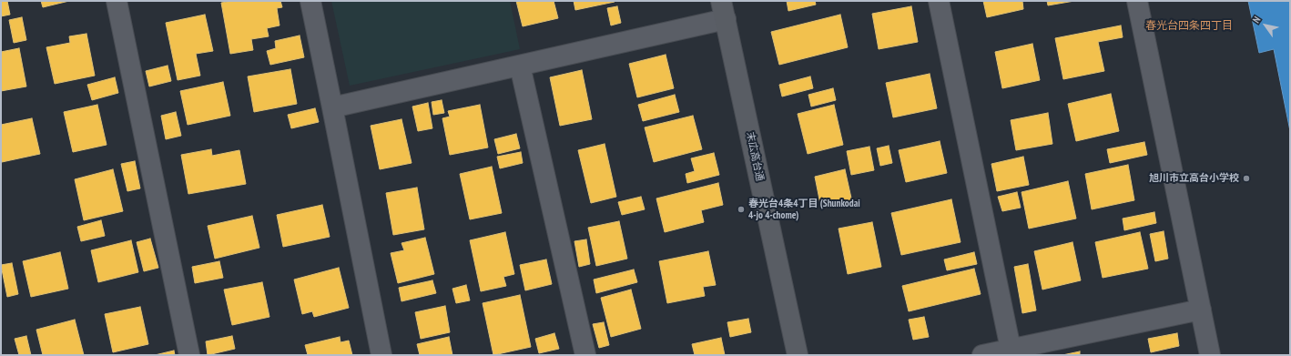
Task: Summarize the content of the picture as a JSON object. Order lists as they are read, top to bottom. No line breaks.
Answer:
{"streets":{"street":["末広高台通"]},"districts":["春光台四条四丁目"],"places":["旭川市立高台小学校","春光台4条4丁目 (Shunkodai 4-jo 4-chome)"],"north":"top left"}
